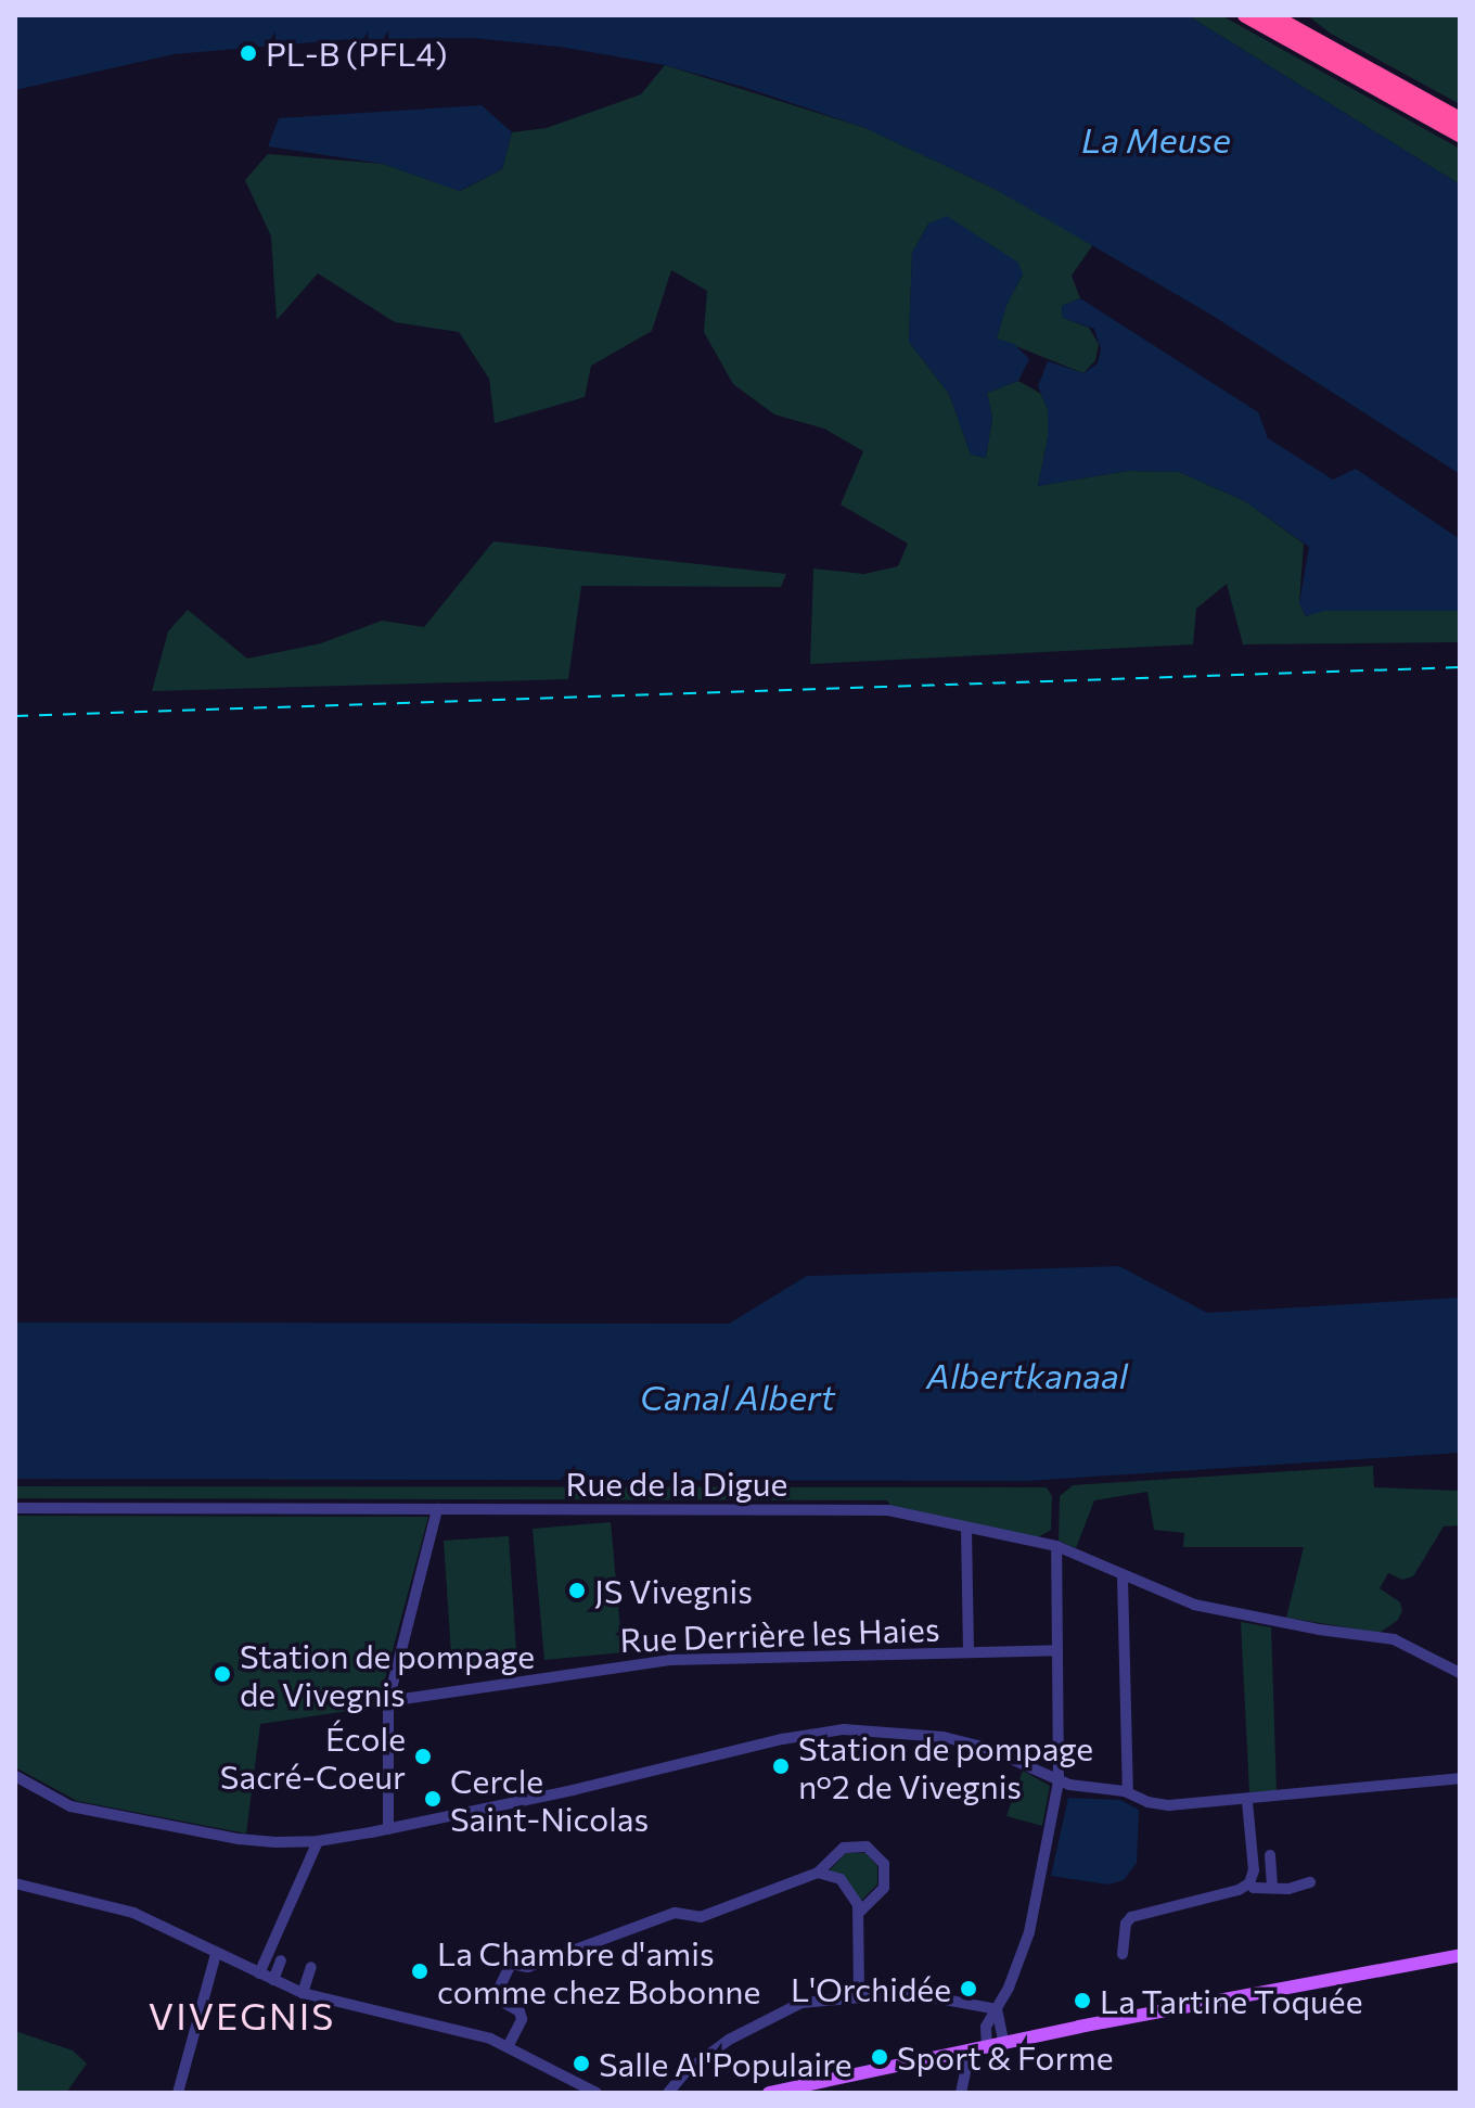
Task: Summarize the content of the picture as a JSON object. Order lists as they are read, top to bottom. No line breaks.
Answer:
{"streets":{"street":["Rue de la Digue","Rue Derrière les Haies"]},"crossings":[["Rue de la Digue","Rue Derrière les Haies"]],"districts":["VIVEGNIS"],"water":["La Meuse","Albertkanaal","Canal Albert"],"places":["PL-B (PFL4)","JS Vivegnis","Station de pompage de Vivegnis","École Sacré-Coeur","Station de pompage n°2 de Vivegnis","Cercle Saint-Nicolas","La Chambre d'amis comme chez Bobonne","L'Orchidée","La Tartine Toquée","Sport & Forme","Salle Al'Populaire"]}
